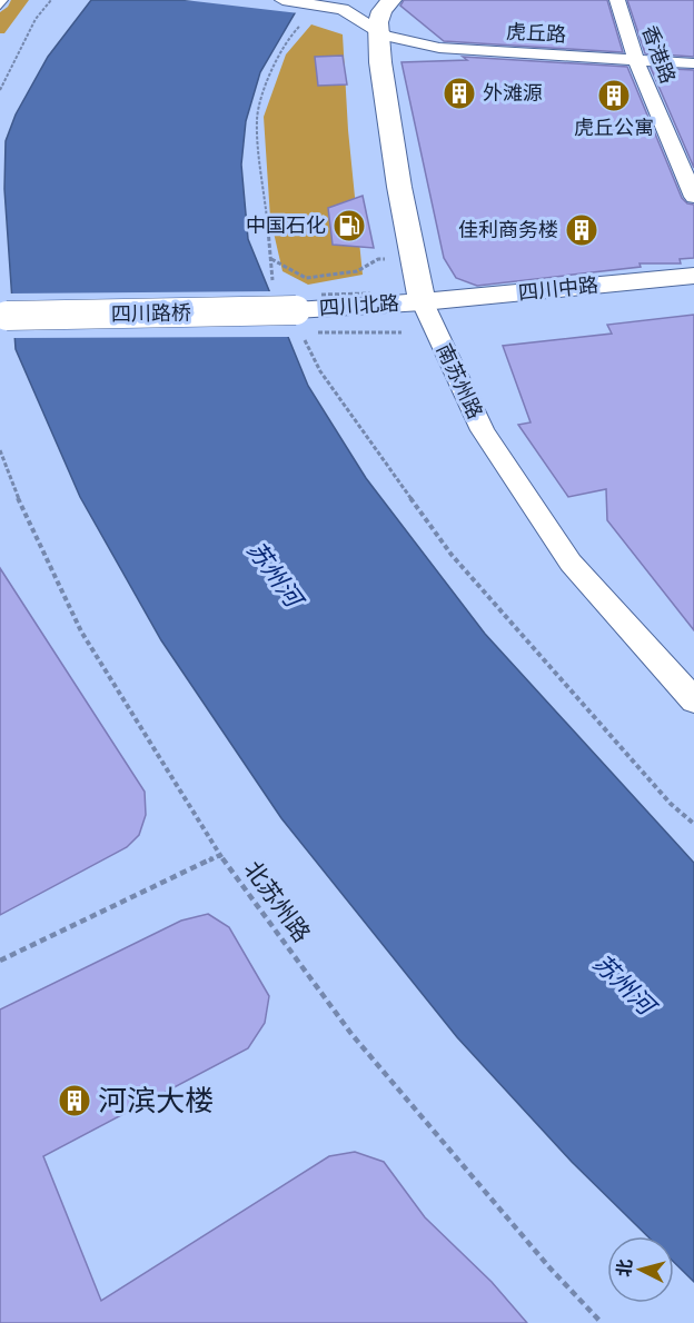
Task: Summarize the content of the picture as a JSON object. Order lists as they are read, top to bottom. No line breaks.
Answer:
{"streets":{"street":["虎丘路","香港路","四川中路","四川北路","四川路桥","南苏州路"],"path":["北苏州路"]},"crossings":[["虎丘路","香港路"],["虎丘路","南苏州路"],["四川中路","四川北路"],["四川中路","南苏州路"],["四川北路","四川路桥"],["四川北路","南苏州路"]],"water":["苏州河"],"places":{"building":["外滩源","虎丘公寓","佳利商务楼","河滨大楼"],"fuel station":["中国石化"]},"north":"left"}
